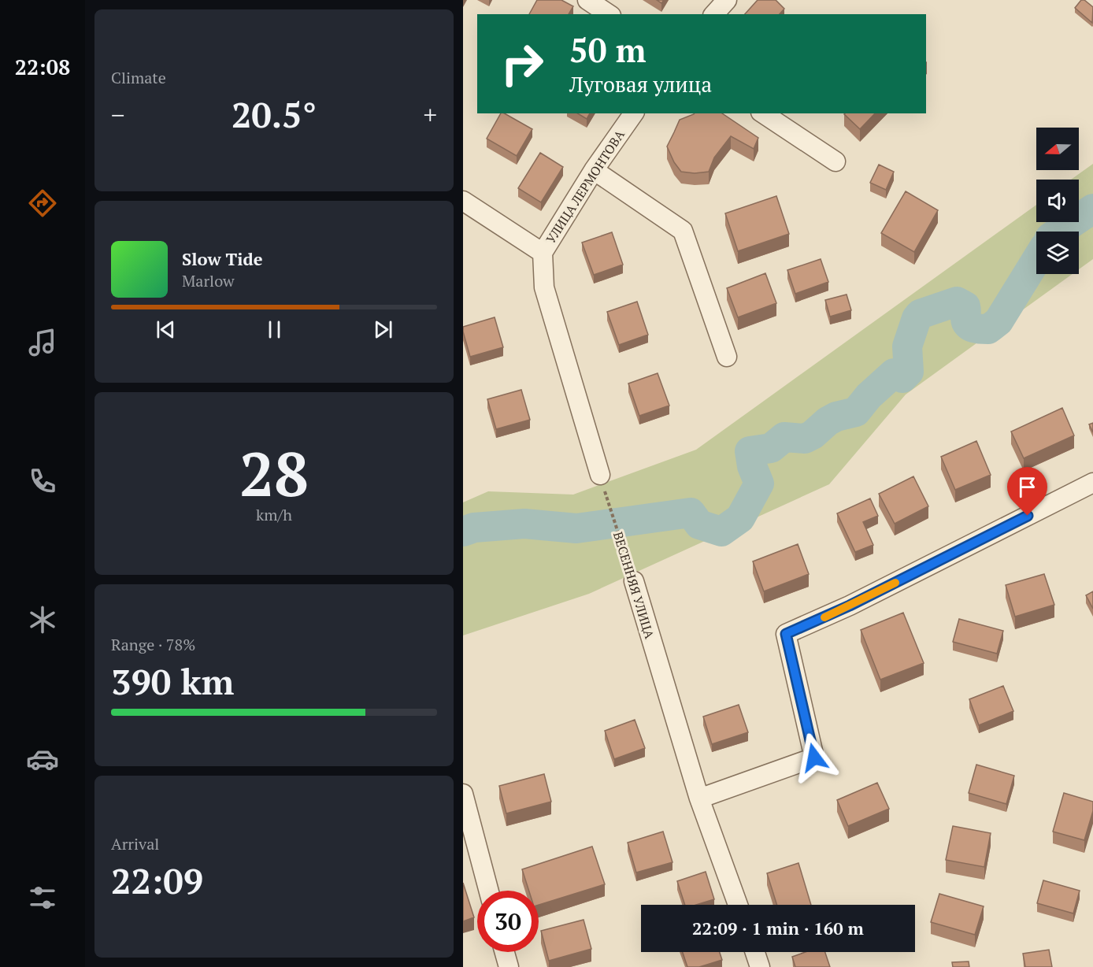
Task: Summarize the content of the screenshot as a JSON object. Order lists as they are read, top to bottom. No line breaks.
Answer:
{"streets":{"street":["УЛИЦА ЛЕРМОНТОВА","ВЕСЕННЯЯ УЛИЦА"]},"north":"left","page":{"tabs":"22:08","tile":["Climate",["28","km/h"],["Range · 78%","390 km"],["Arrival","22:09"]],"turn":["50 m","Луговая улица"],"heat":["−","20.5°","+"],"song":["Slow Tide","Marlow"],"limit":"30","trip":"22:09 · 1 min · 160 m"}}
